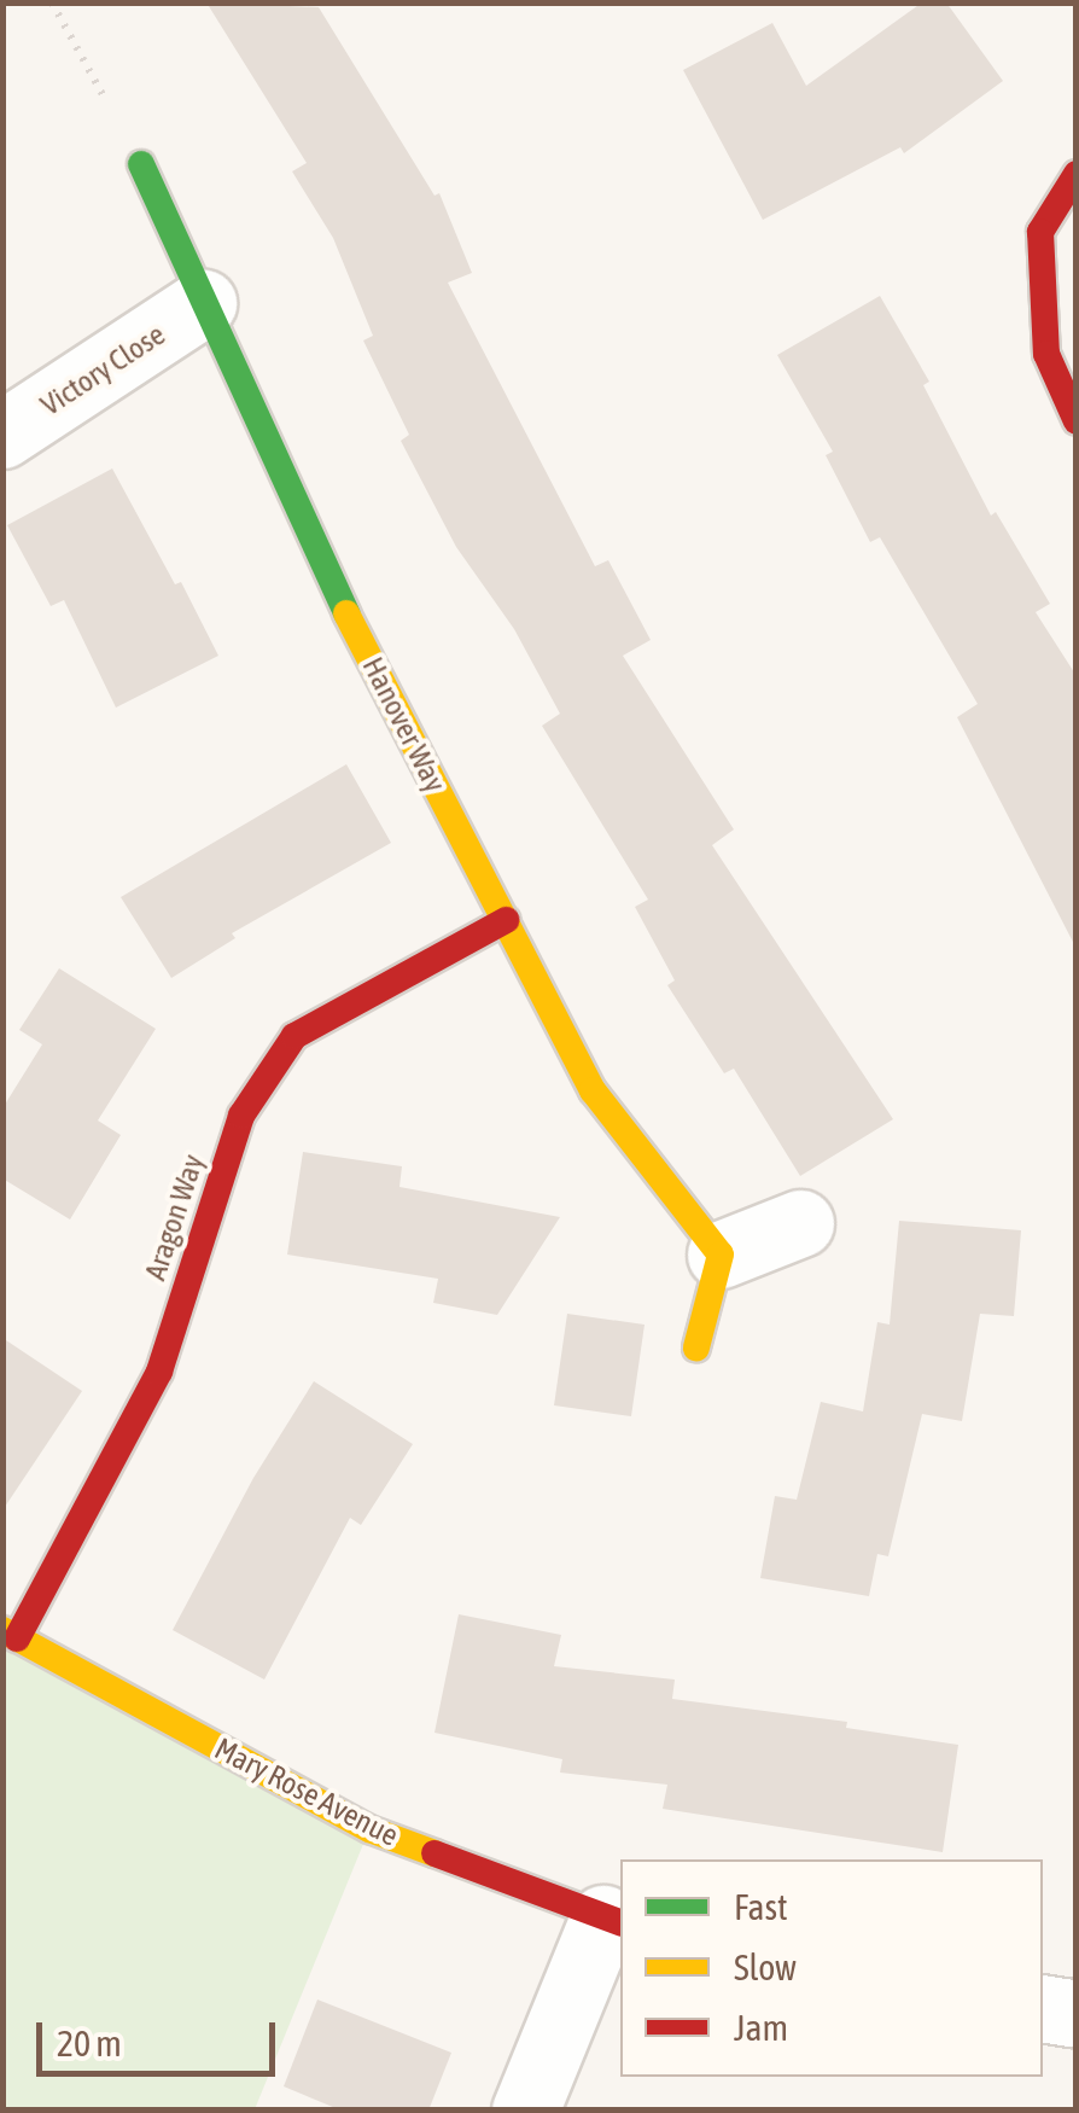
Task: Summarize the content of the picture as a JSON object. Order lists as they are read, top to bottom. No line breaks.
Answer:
{"streets":{"street":["Victory Close","Hanover Way","Aragon Way","Mary Rose Avenue"]},"crossings":[["Victory Close","Hanover Way"],["Hanover Way","Aragon Way"],["Aragon Way","Mary Rose Avenue"]],"legend":["Fast","Slow","Jam"],"scale_bar":"20 m"}
